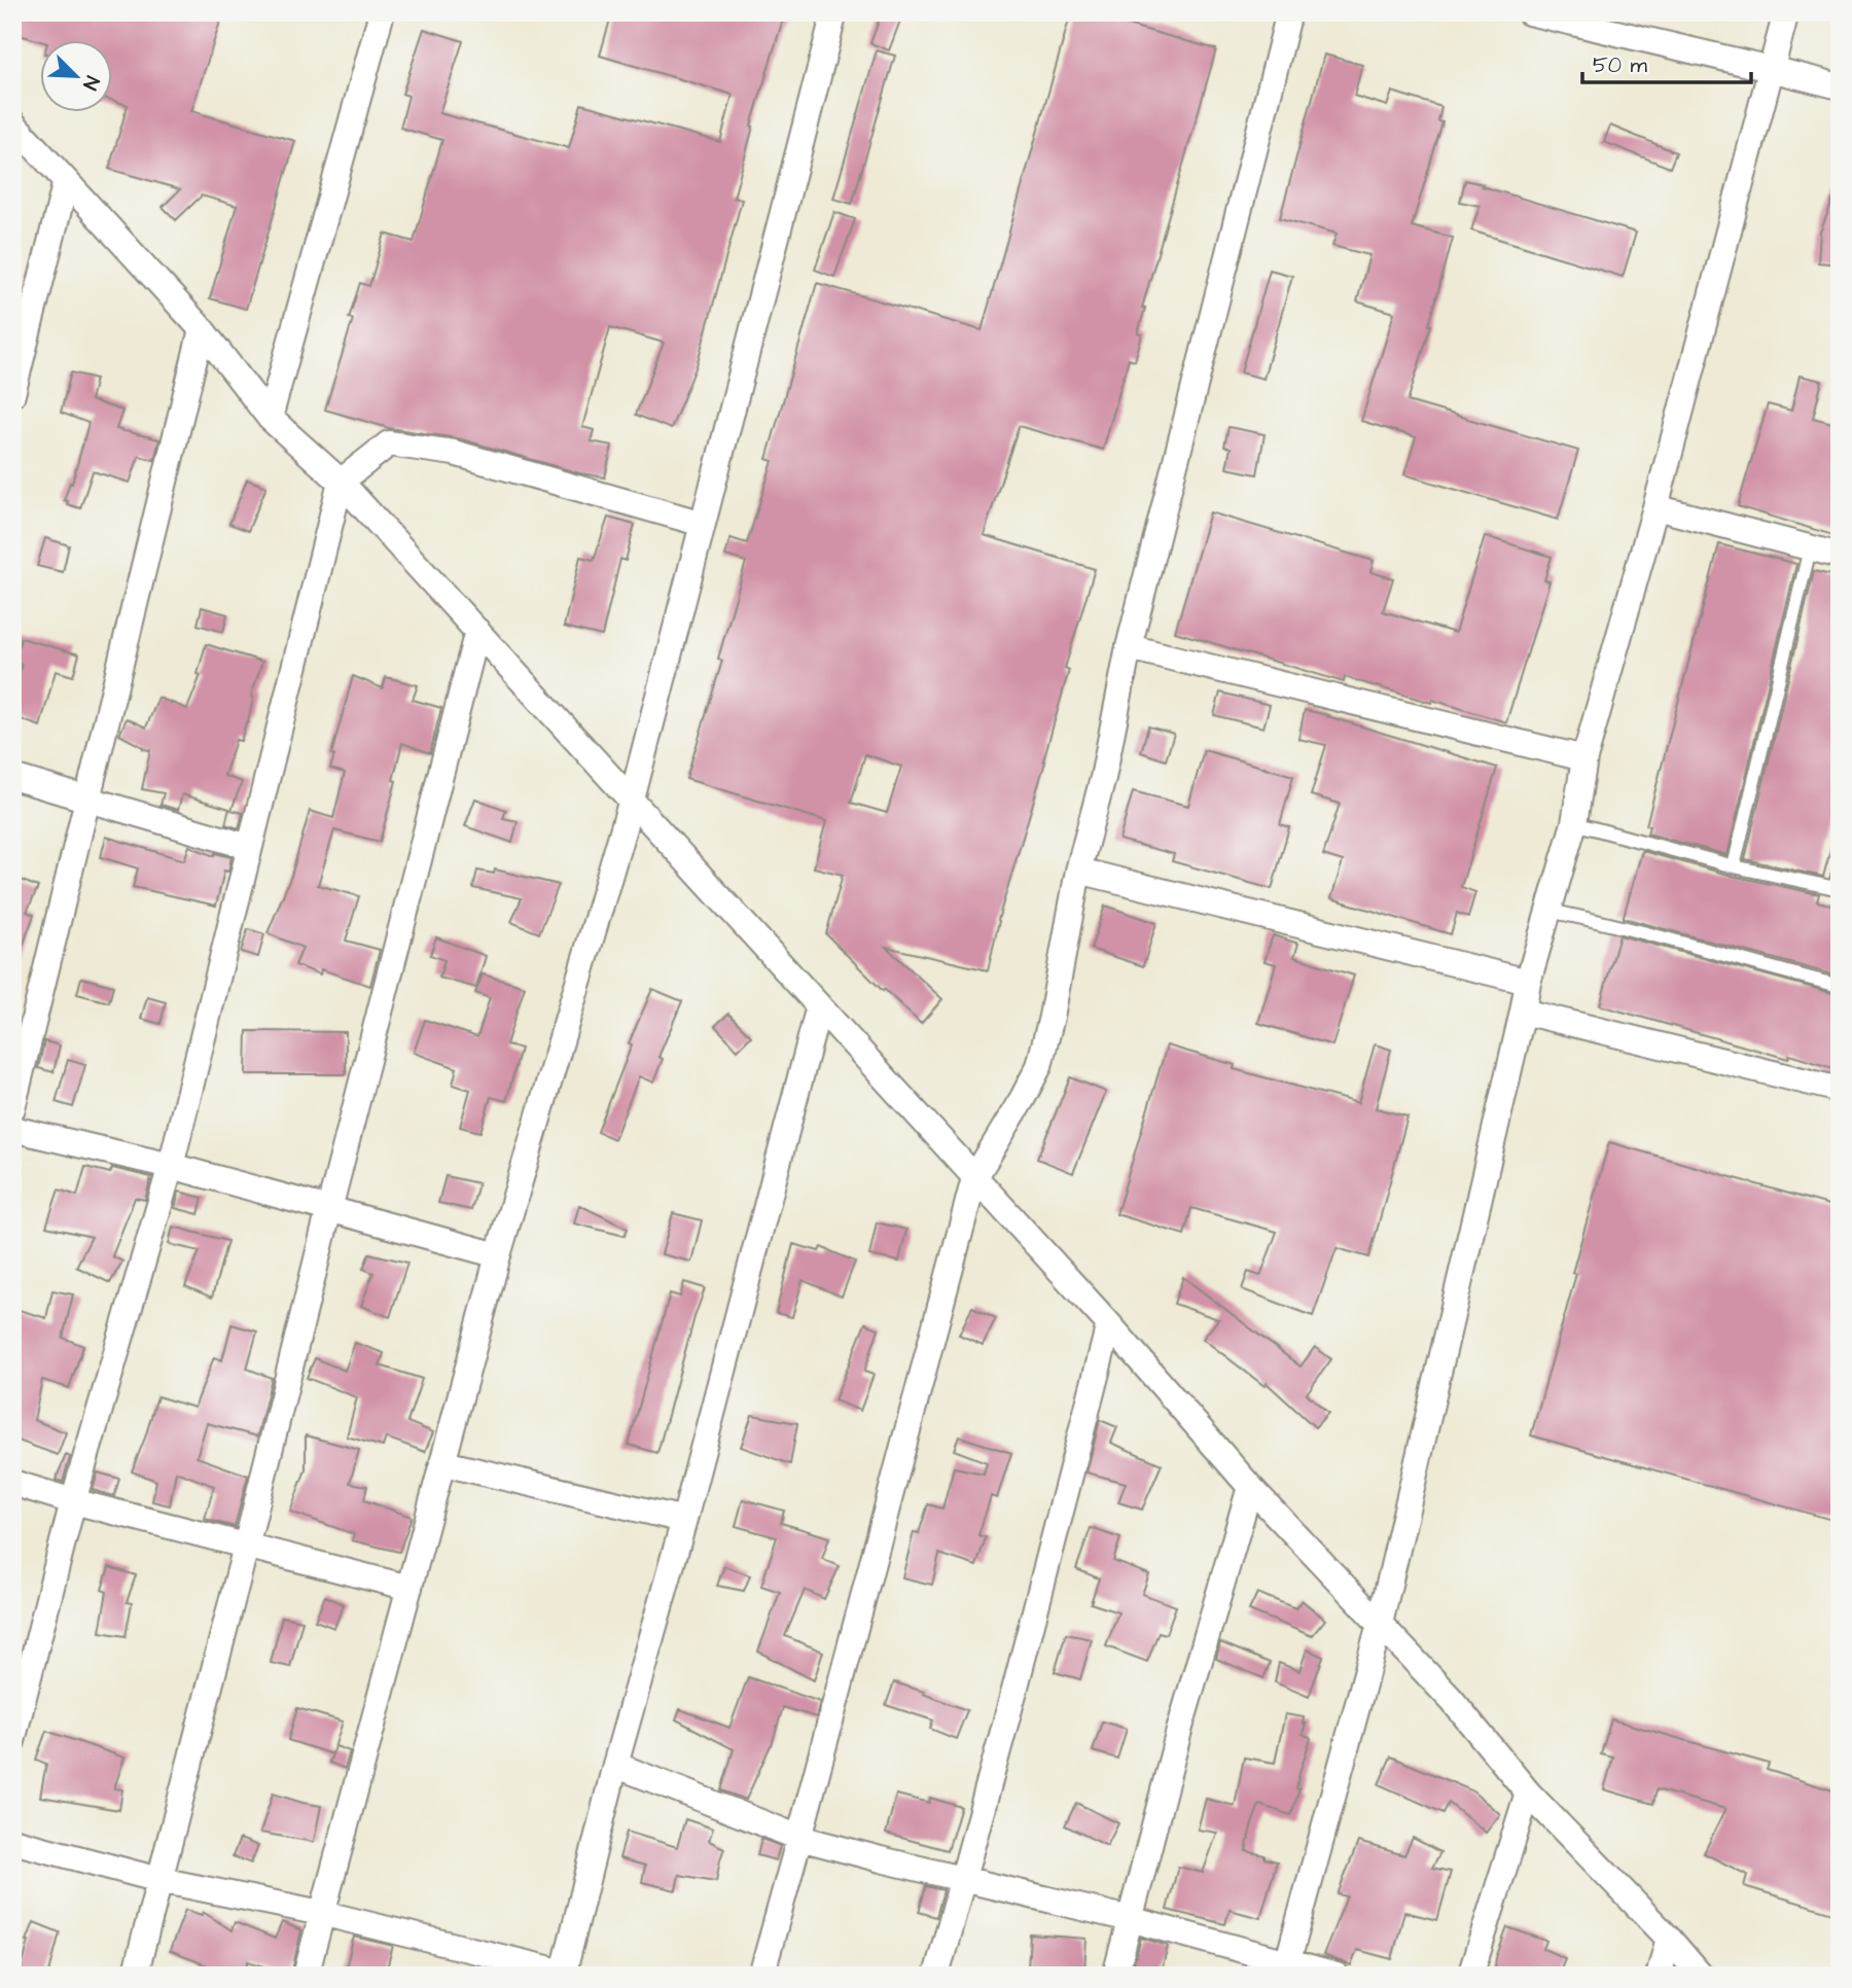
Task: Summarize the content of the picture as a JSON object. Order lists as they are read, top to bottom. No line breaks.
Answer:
{"scale_bar":"50 m","north":"bottom right"}
